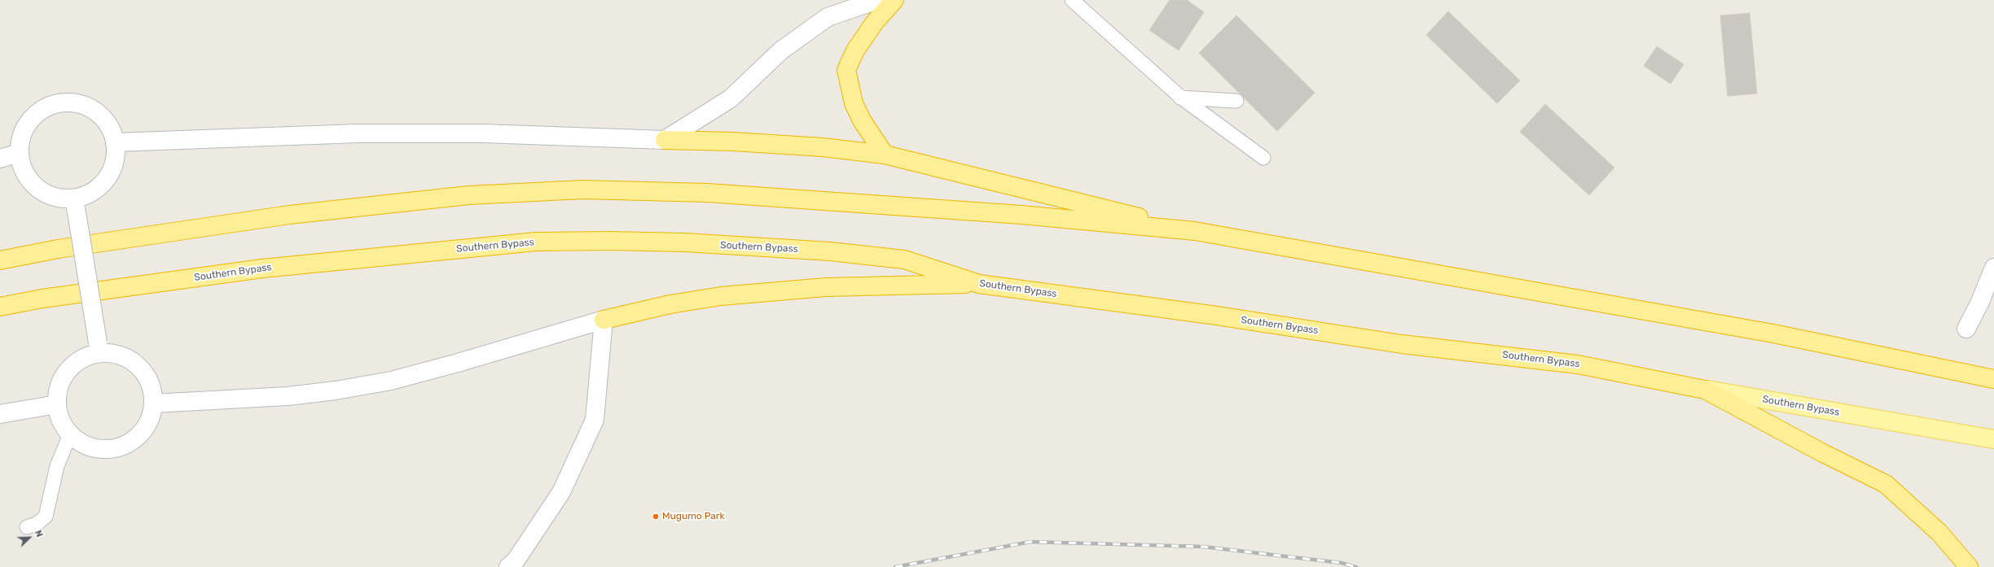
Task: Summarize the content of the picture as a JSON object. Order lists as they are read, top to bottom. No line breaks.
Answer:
{"streets":{"highway":["Southern Bypass"]},"places":["Mugumo Park"],"north":"top right"}
